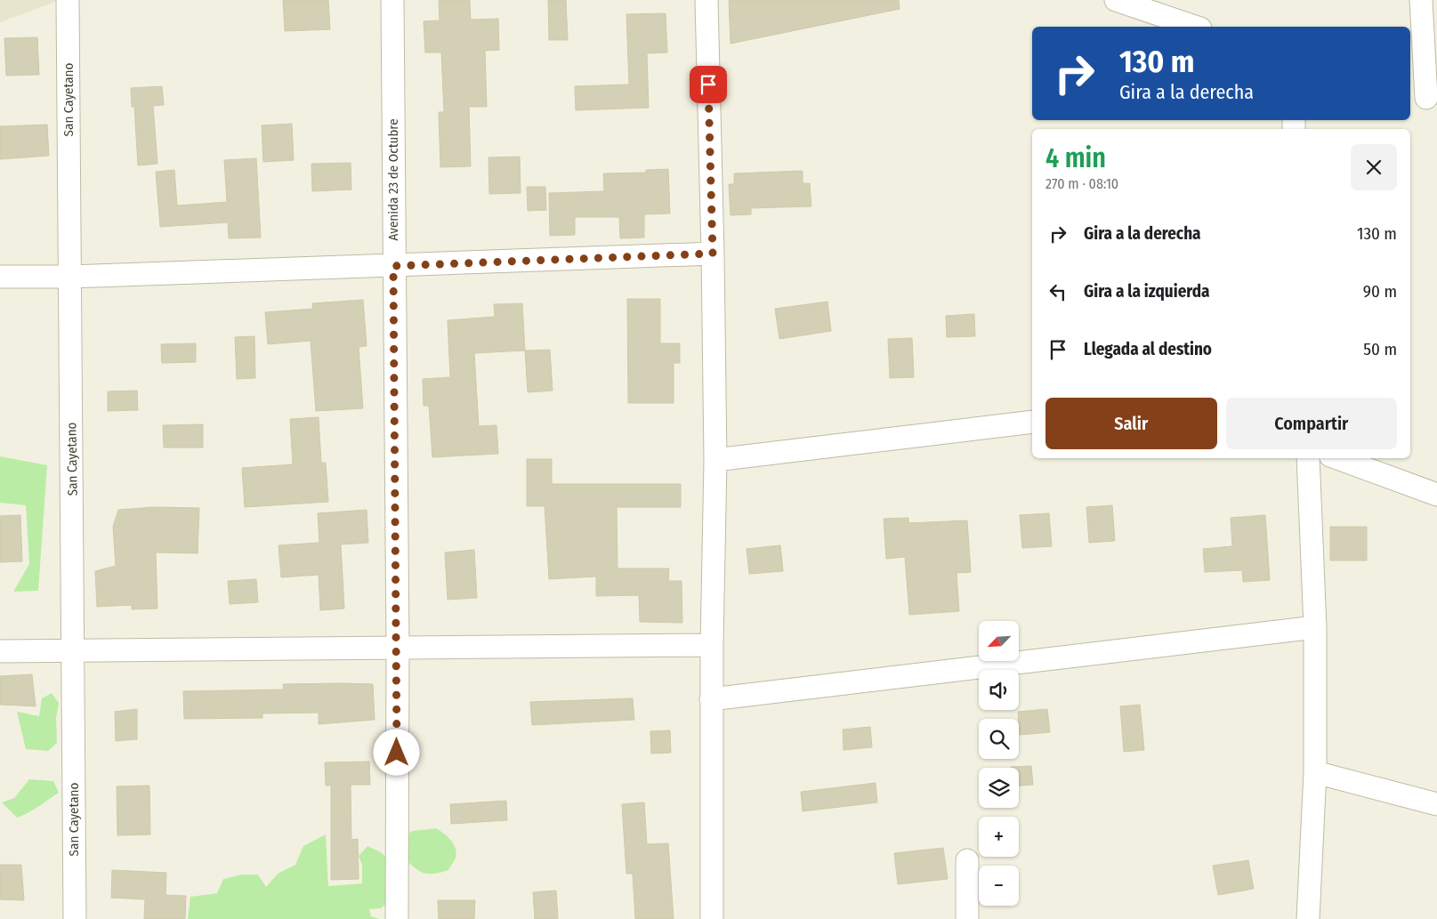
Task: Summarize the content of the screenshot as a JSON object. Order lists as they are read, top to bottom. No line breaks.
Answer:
{"streets":{"street":["San Cayetano","Avenida 23 de Octubre"]},"north":"bottom left","page":{"turn":["130 m","Gira a la derecha"],"heading":["4 min","270 m · 08:10"],"list":[{"name":"Gira a la derecha","value":"130 m"},{"name":"Gira a la izquierda","value":"90 m"},{"name":"Llegada al destino","value":"50 m"}],"buttons":["Salir","Compartir"],"map_buttons":["+","−"]}}
